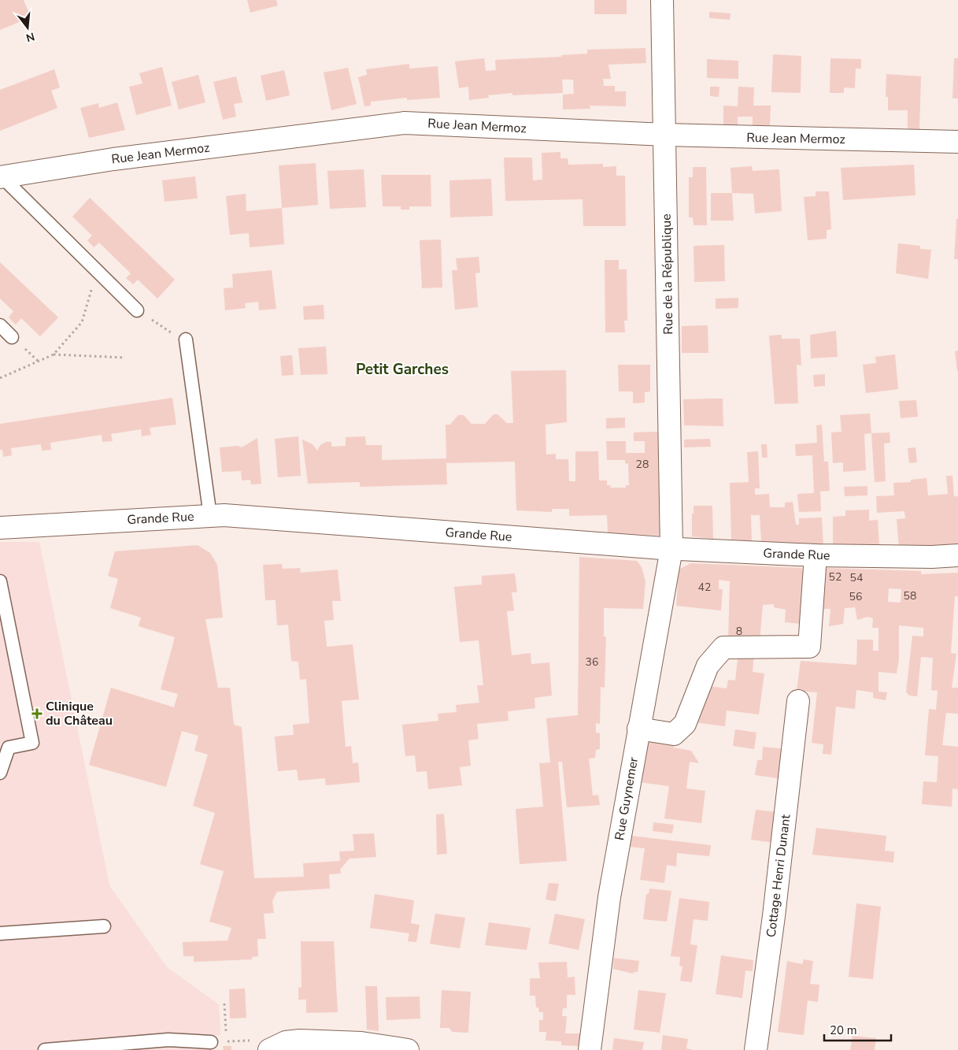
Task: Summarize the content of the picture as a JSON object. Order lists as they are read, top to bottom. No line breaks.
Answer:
{"streets":{"street":["Rue Jean Mermoz","Rue de la République","Grande Rue","Rue Guynemer","Cottage Henri Dunant"]},"crossings":[["Rue Jean Mermoz","Rue de la République"],["Rue de la République","Grande Rue"],["Rue de la République","Rue Guynemer"],["Grande Rue","Rue Guynemer"]],"districts":["Petit Garches"],"places":{"health":["Clinique du Château"]},"house_numbers":["28","52","54","42","58","56","8","36"],"scale_bar":"20 m","north":"bottom"}
